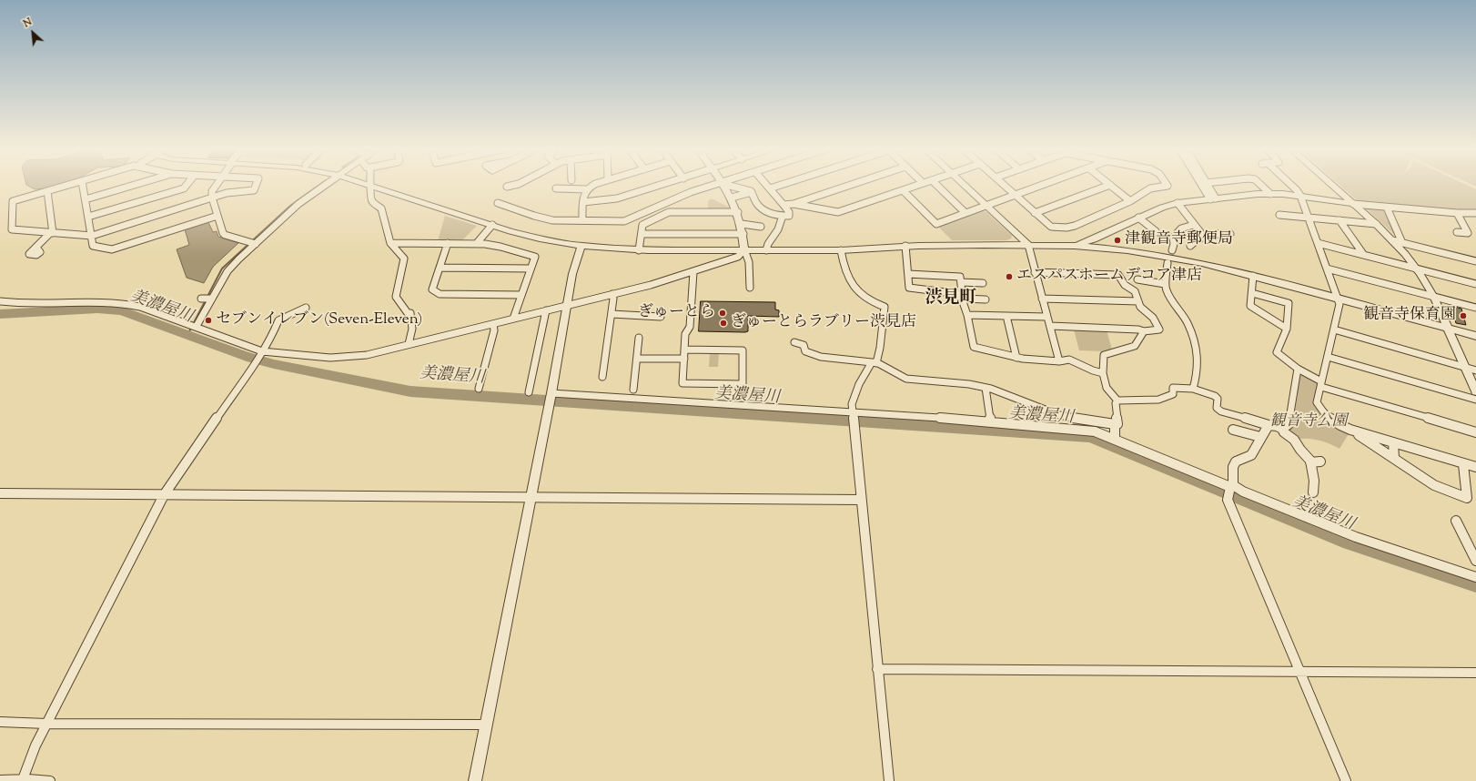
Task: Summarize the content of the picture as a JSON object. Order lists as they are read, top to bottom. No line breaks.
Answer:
{"districts":["渋見町"],"water":["美濃屋川"],"parks":["観音寺公園"],"places":["津観音寺郵便局","エスパスホームデコア津店","ぎゅーとら","観音寺保育園","セブンイレブン(Seven-Eleven)","ぎゅーとらラブリー渋見店"],"north":"top left"}
